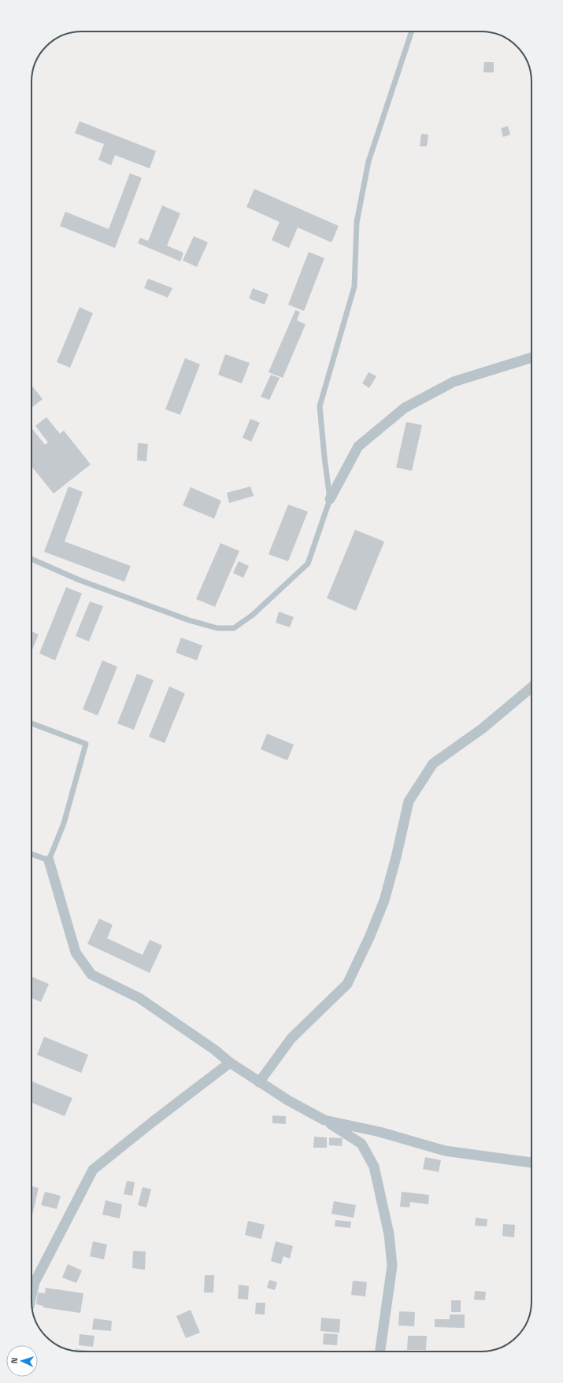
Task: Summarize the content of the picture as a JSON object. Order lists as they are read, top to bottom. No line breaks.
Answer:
{"north":"left"}
